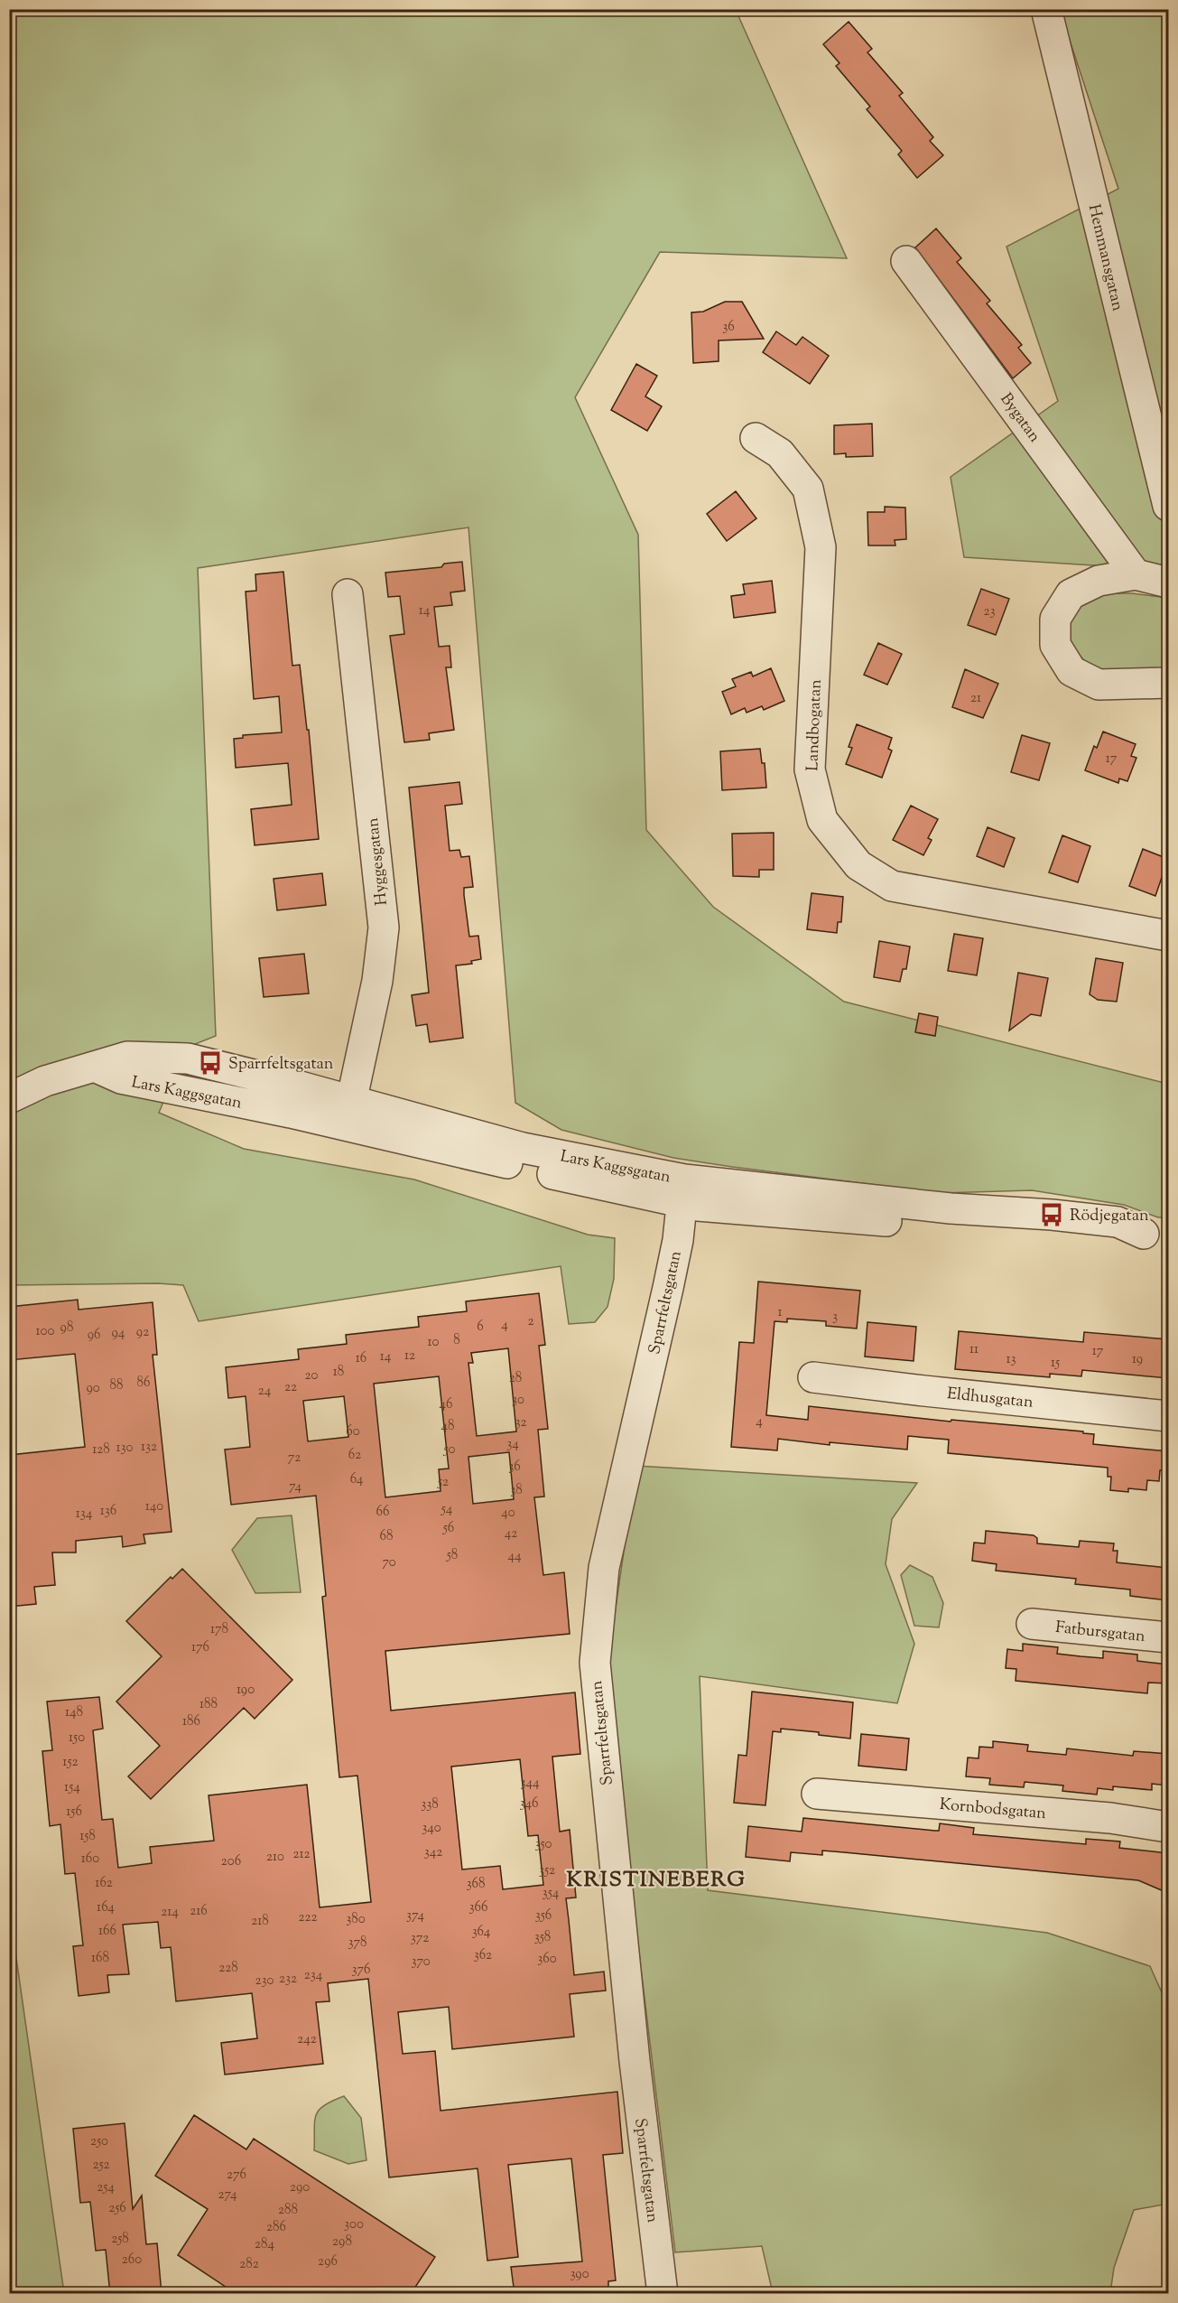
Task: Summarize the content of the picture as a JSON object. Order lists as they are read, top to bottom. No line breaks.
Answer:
{"streets":{"street":["Hemmansgatan","Bygatan","Landbogatan","Hyggesgatan","Lars Kaggsgatan","Sparrfeltsgatan","Eldhusgatan","Fatbursgatan","Kornbodsgatan"]},"crossings":[["Hyggesgatan","Lars Kaggsgatan"],["Lars Kaggsgatan","Sparrfeltsgatan"]],"districts":["KRISTINEBERG"],"places":{"bus stop":["Sparrfeltsgatan","Rödjegatan"]},"house_numbers":["36","14","23","21","17","1","3","2","4","6","98","100","92","94","96","8","10","11","17","12","14","16","13","19","15","18","20","28","86","88","22","90","24","30","46","4","32","48","60","34","132","130","128","50","62","72","36","64","52","74","38","140","54","136","66","40","134","56","42","68","58","44","70","178","176","190","188","148","186","150","152","344","154","346","338","156","340","158","350","342","212","210","160","206","352","162","368","354","164","366","216","214","374","356","222","380","218","166","364","358","372","378","362","168","360","370","228","376","234","232","230","242","250","252","276","254","290","274","256","288","300","286","258","298","284","260","296","282","390"]}
